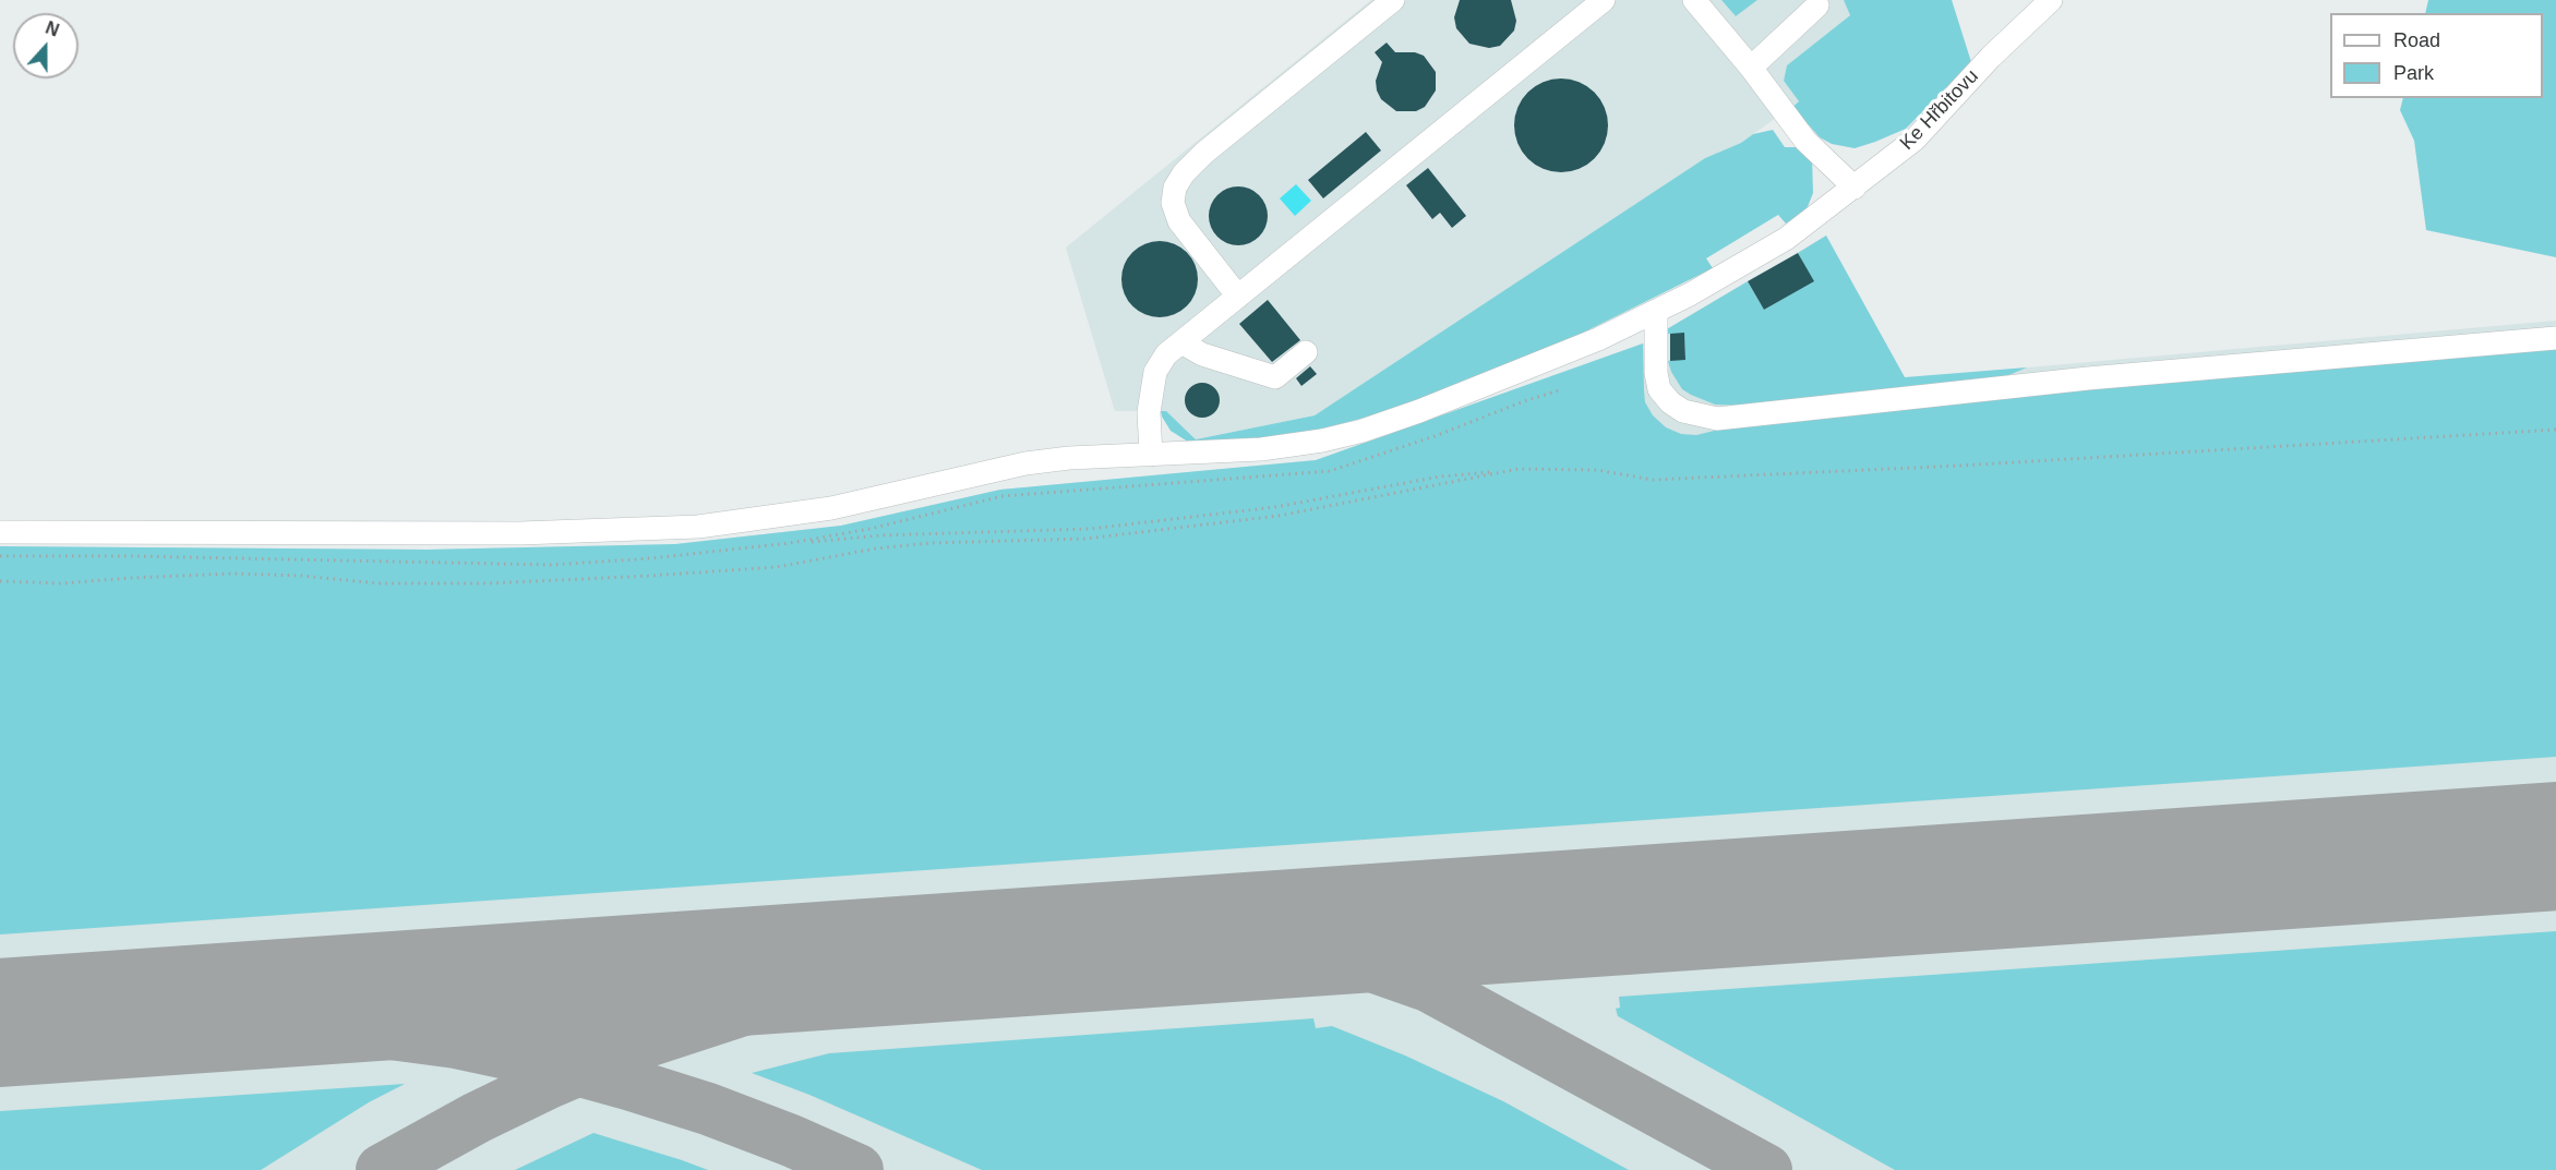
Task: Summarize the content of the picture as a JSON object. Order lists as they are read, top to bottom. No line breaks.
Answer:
{"streets":{"street":["Ke Hřbitovu"]},"legend":["Road","Park"],"north":"top"}
